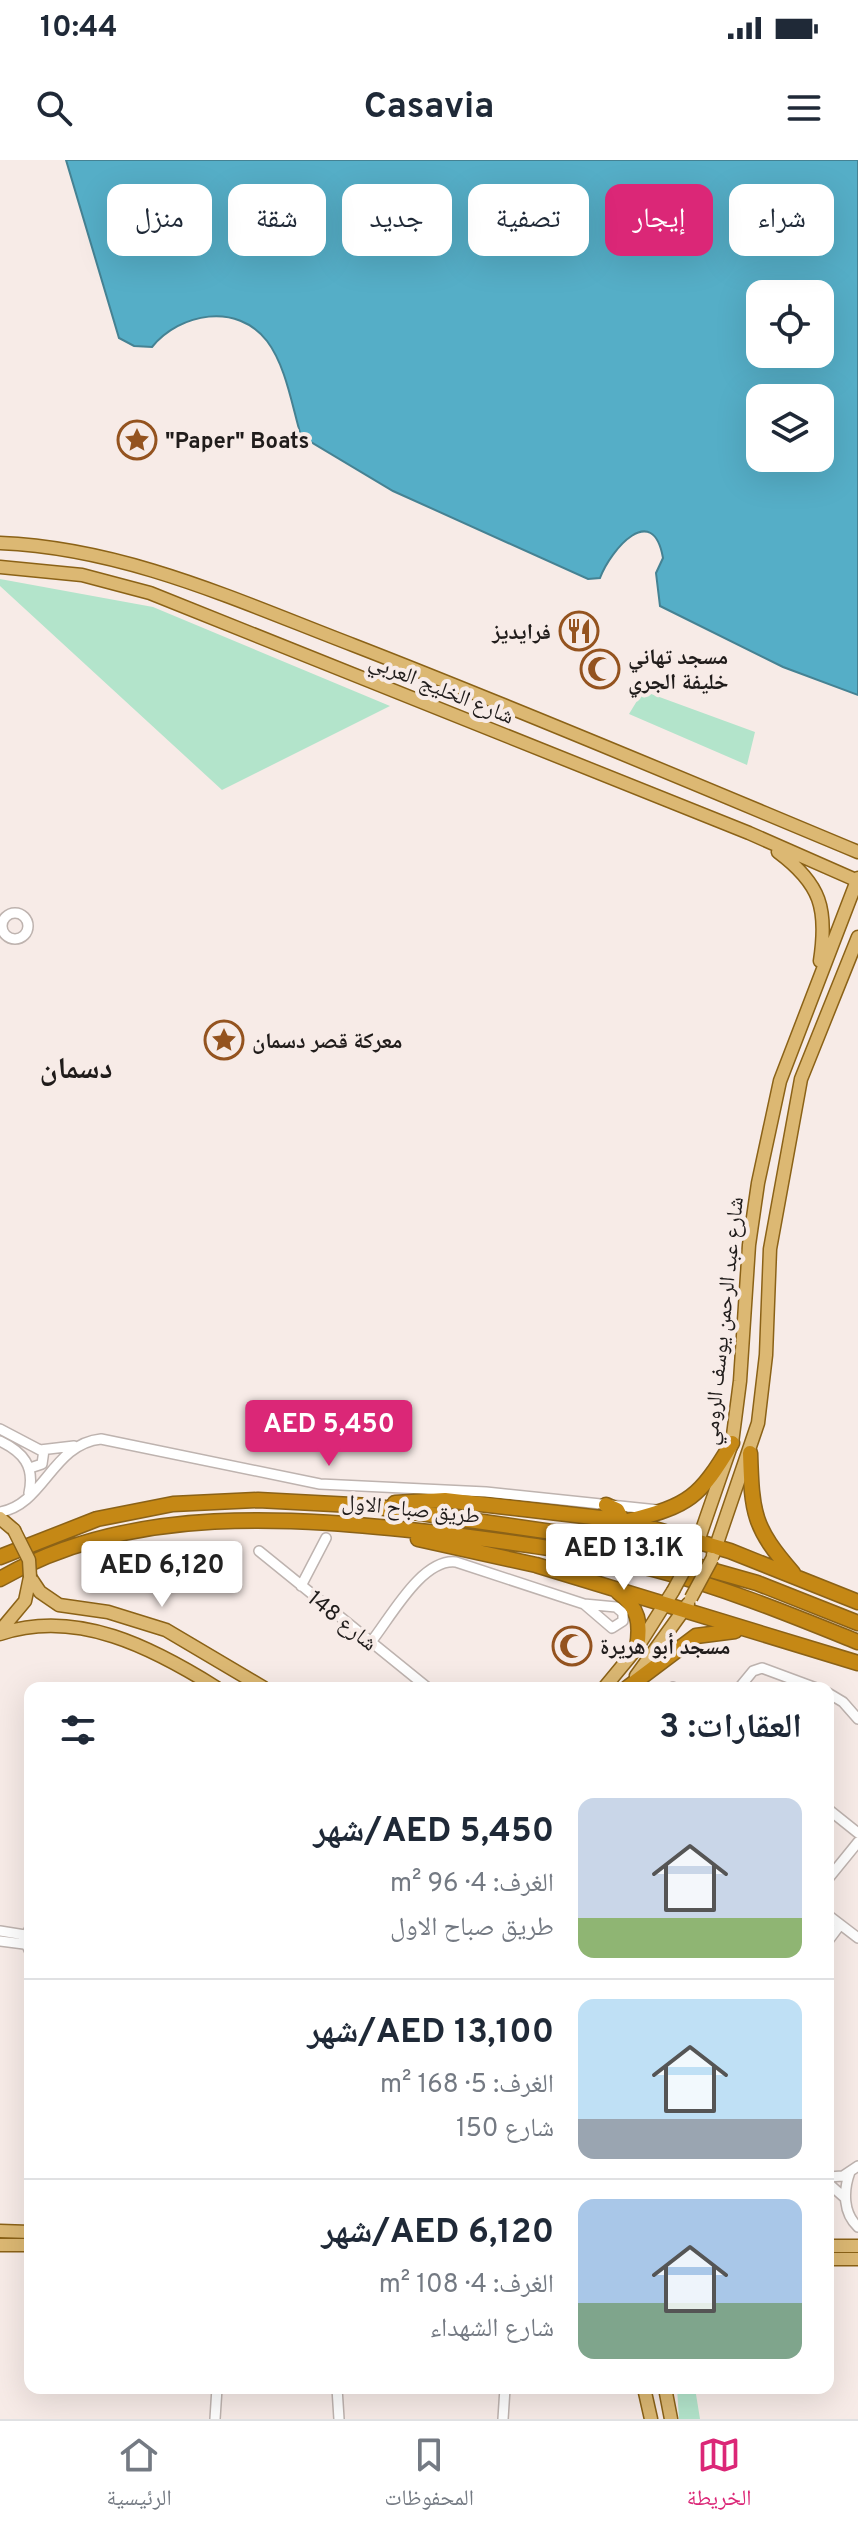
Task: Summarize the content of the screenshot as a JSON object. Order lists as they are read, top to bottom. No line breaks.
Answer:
{"streets":{"highway":["طريق صباح الاول"],"main road":["شارع الخليج العربي","شارع عبد الرحمن يوسف الرومي"],"street":["شارع 148"]},"crossings":[["شارع الخليج العربي","شارع عبد الرحمن يوسف الرومي"]],"districts":["دسمان"],"places":{"place":["\"Paper\" Boats","معركة قصر دسمان"],"restaurant":["فرايديز"],"mosque":["مسجد تهاني خليفة الجري","مسجد أبو هريرة"]},"page":{"status":"10:44","header":"Casavia","chip":["شراء","إيجار","تصفية","جديد","شقة","منزل"],"price":["AED 5,450","AED 13.1K","AED 6,120"],"heading":"العقارات: 3","list":[{"name":"AED 5,450/شهر","note":"الغرف: 4 · 96 m² · طريق صباح الاول"},{"name":"AED 13,100/شهر","note":"الغرف: 5 · 168 m² · شارع 150"},{"name":"AED 6,120/شهر","note":"الغرف: 4 · 108 m² · شارع الشهداء"}],"tabs":["الخريطة","المحفوظات","الرئيسية"]}}
